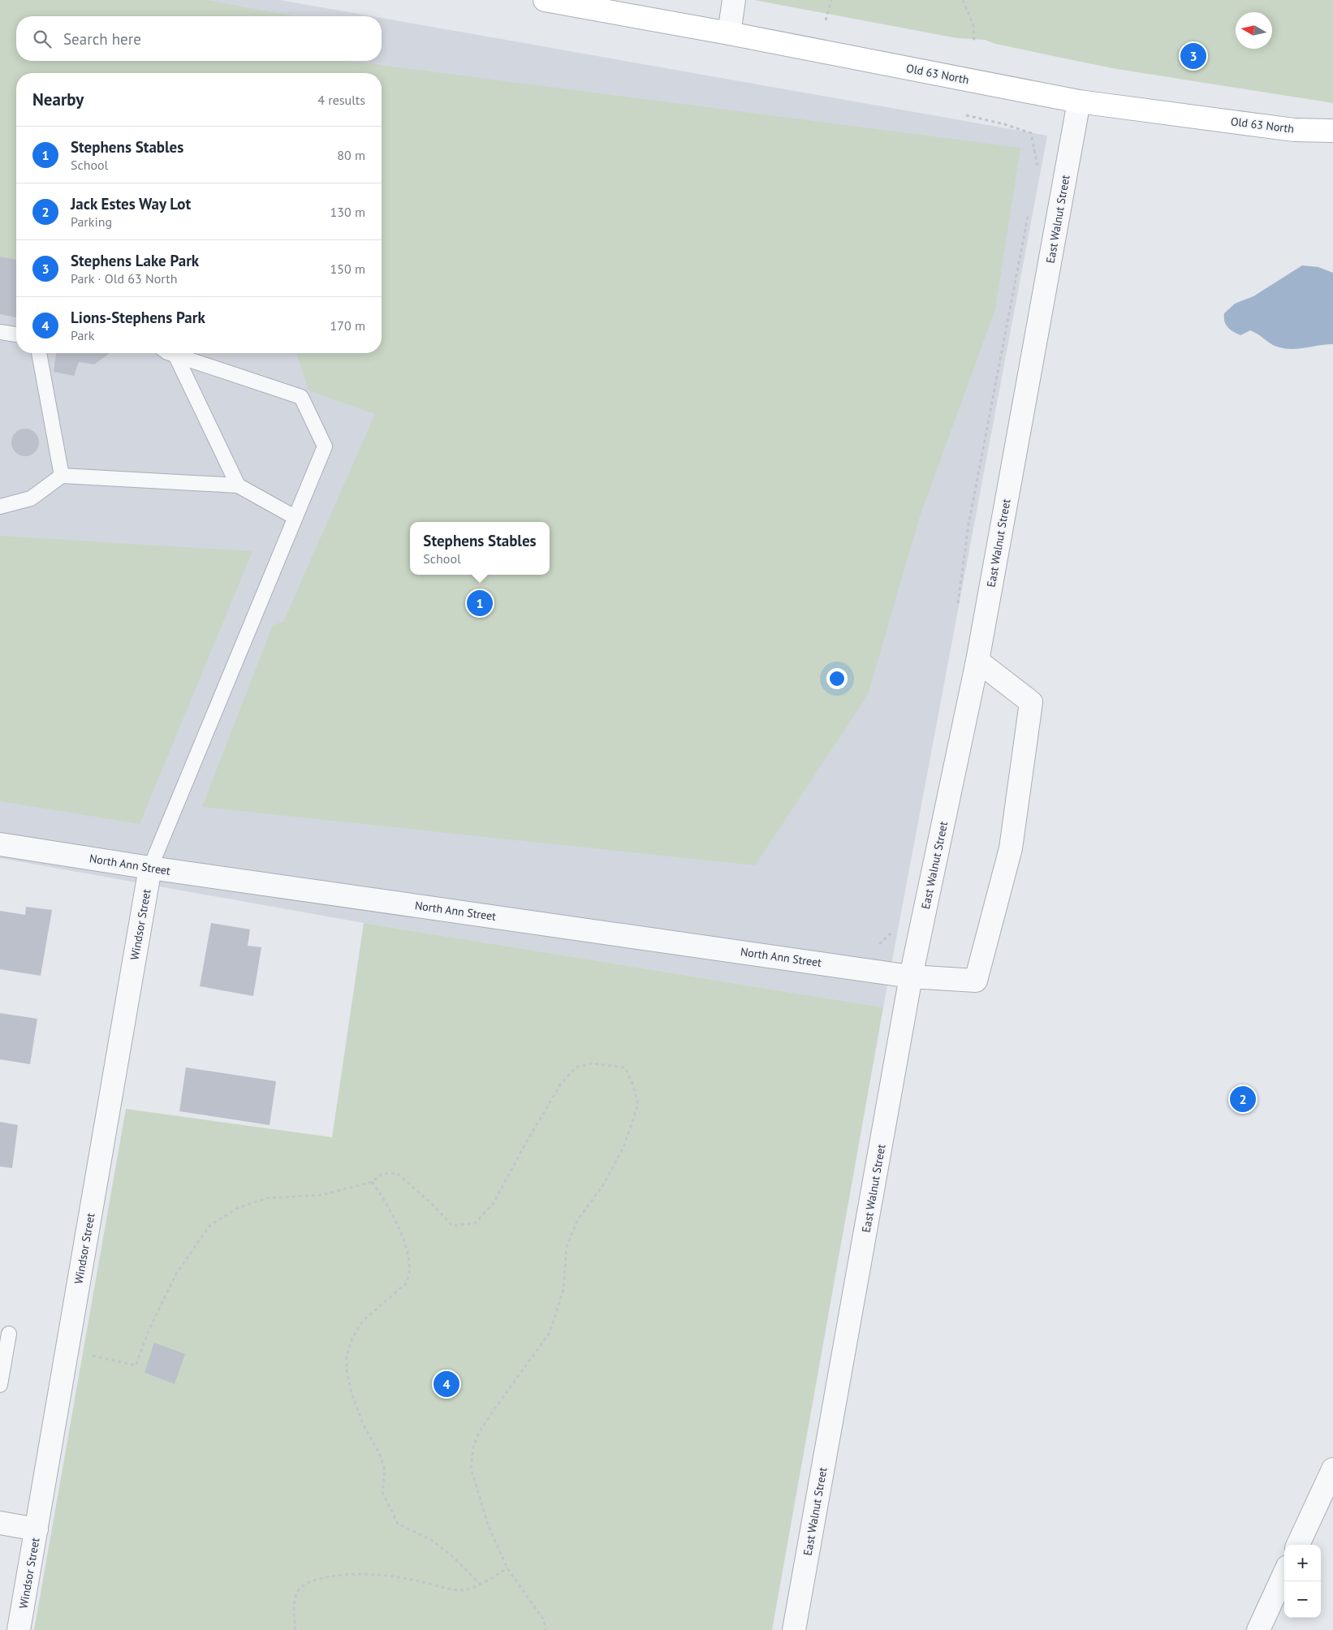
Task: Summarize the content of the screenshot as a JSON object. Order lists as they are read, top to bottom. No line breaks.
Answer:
{"streets":{"main road":["Old 63 North"],"street":["East Walnut Street","North Ann Street","Windsor Street"]},"crossings":[["Old 63 North","East Walnut Street"],["East Walnut Street","North Ann Street"],["North Ann Street","Windsor Street"]],"north":"left","page":{"search":"Search here","pins":["3","1","2","4"],"heading":["Nearby","4 results"],"list":[{"mark":"1","name":"Stephens Stables","note":"School","value":"80 m"},{"mark":"2","name":"Jack Estes Way Lot","note":"Parking","value":"130 m"},{"mark":"3","name":"Stephens Lake Park","note":"Park · Old 63 North","value":"150 m"},{"mark":"4","name":"Lions-Stephens Park","note":"Park","value":"170 m"}],"popup":["Stephens Stables","School"],"map_buttons":["+","−"]}}
